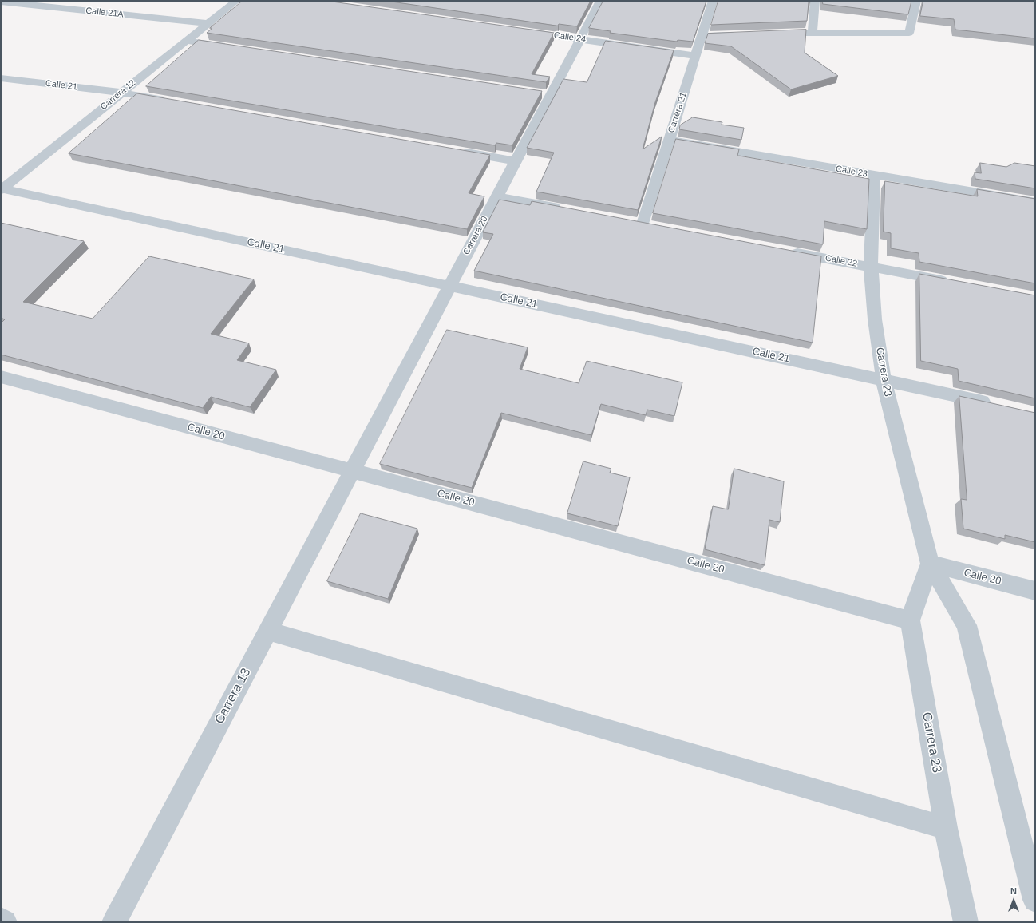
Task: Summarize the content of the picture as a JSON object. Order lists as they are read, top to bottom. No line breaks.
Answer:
{"streets":{"street":["Calle 21A","Calle 24","Calle 21","Carrera 12","Carrera 21","Calle 23","Carrera 20","Calle 22","Carrera 23","Calle 20","Carrera 13"]},"crossings":[["Calle 21A","Carrera 12"],["Calle 24","Carrera 21"],["Calle 24","Carrera 20"],["Calle 21","Carrera 12"],["Calle 21","Carrera 20"],["Calle 21","Carrera 23"],["Carrera 21","Calle 23"],["Calle 23","Carrera 23"],["Carrera 20","Calle 20"],["Carrera 20","Carrera 13"],["Calle 22","Carrera 23"],["Carrera 23","Calle 20"],["Calle 20","Carrera 13"]],"north":"top"}
